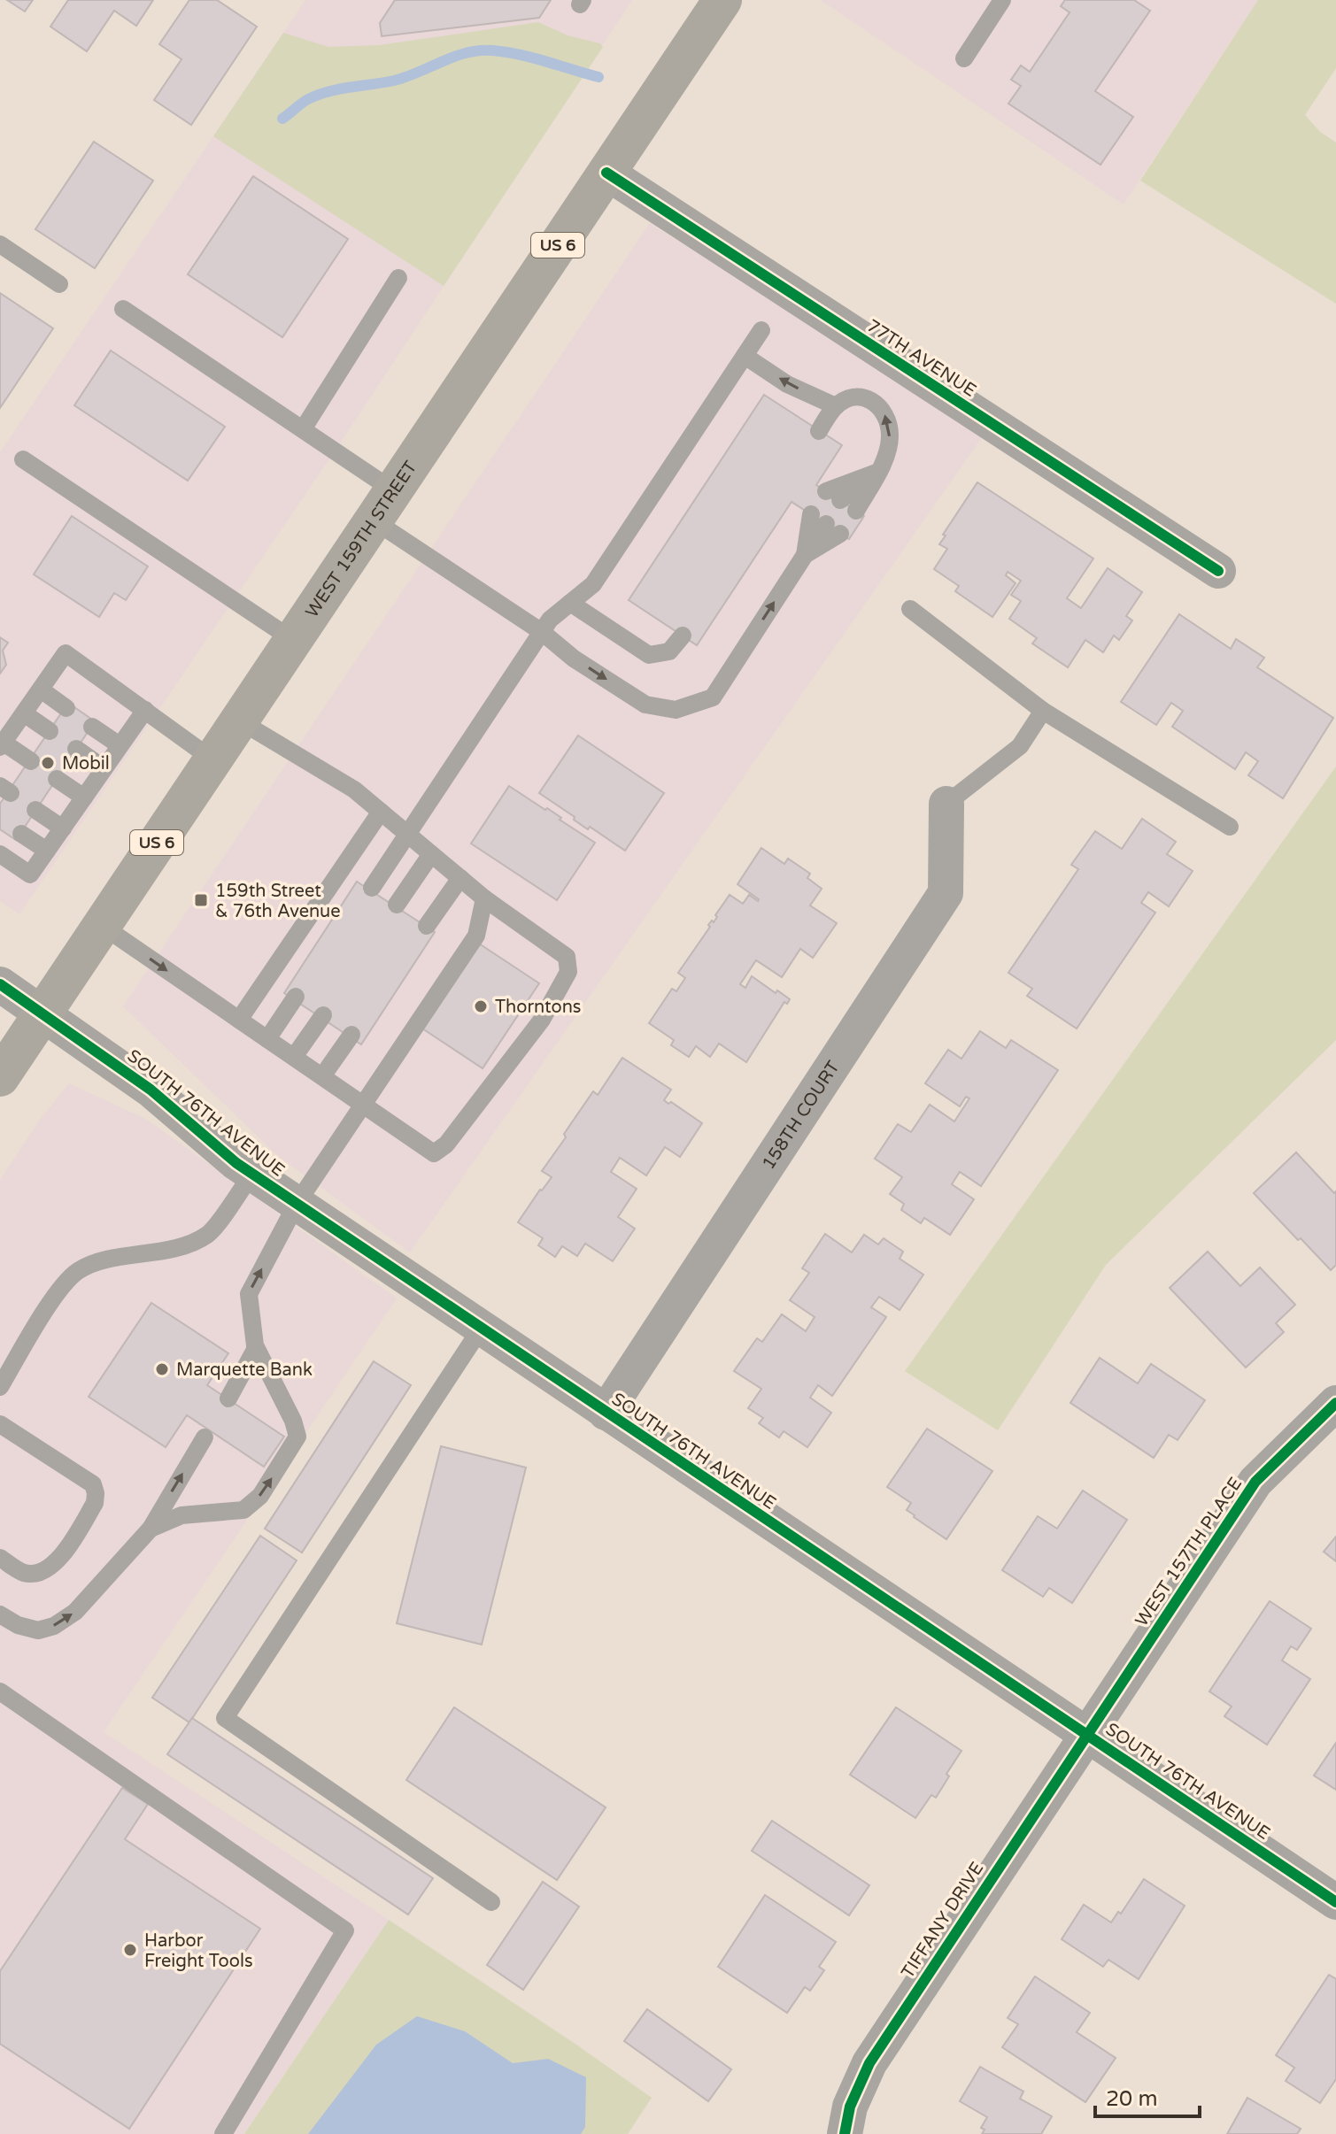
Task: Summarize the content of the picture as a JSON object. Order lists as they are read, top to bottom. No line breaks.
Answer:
{"streets":{"main road":["US 6","WEST 159TH STREET"],"street":["77TH AVENUE","SOUTH 76TH AVENUE","158TH COURT","WEST 157TH PLACE","TIFFANY DRIVE"]},"crossings":[["77TH AVENUE","WEST 159TH STREET"],["WEST 159TH STREET","SOUTH 76TH AVENUE"],["SOUTH 76TH AVENUE","158TH COURT"],["SOUTH 76TH AVENUE","WEST 157TH PLACE"],["SOUTH 76TH AVENUE","TIFFANY DRIVE"],["WEST 157TH PLACE","TIFFANY DRIVE"]],"places":{"other":["Mobil","Thorntons","Marquette Bank","Harbor Freight Tools"],"transit":["159th Street & 76th Avenue"]},"scale_bar":"20 m"}
